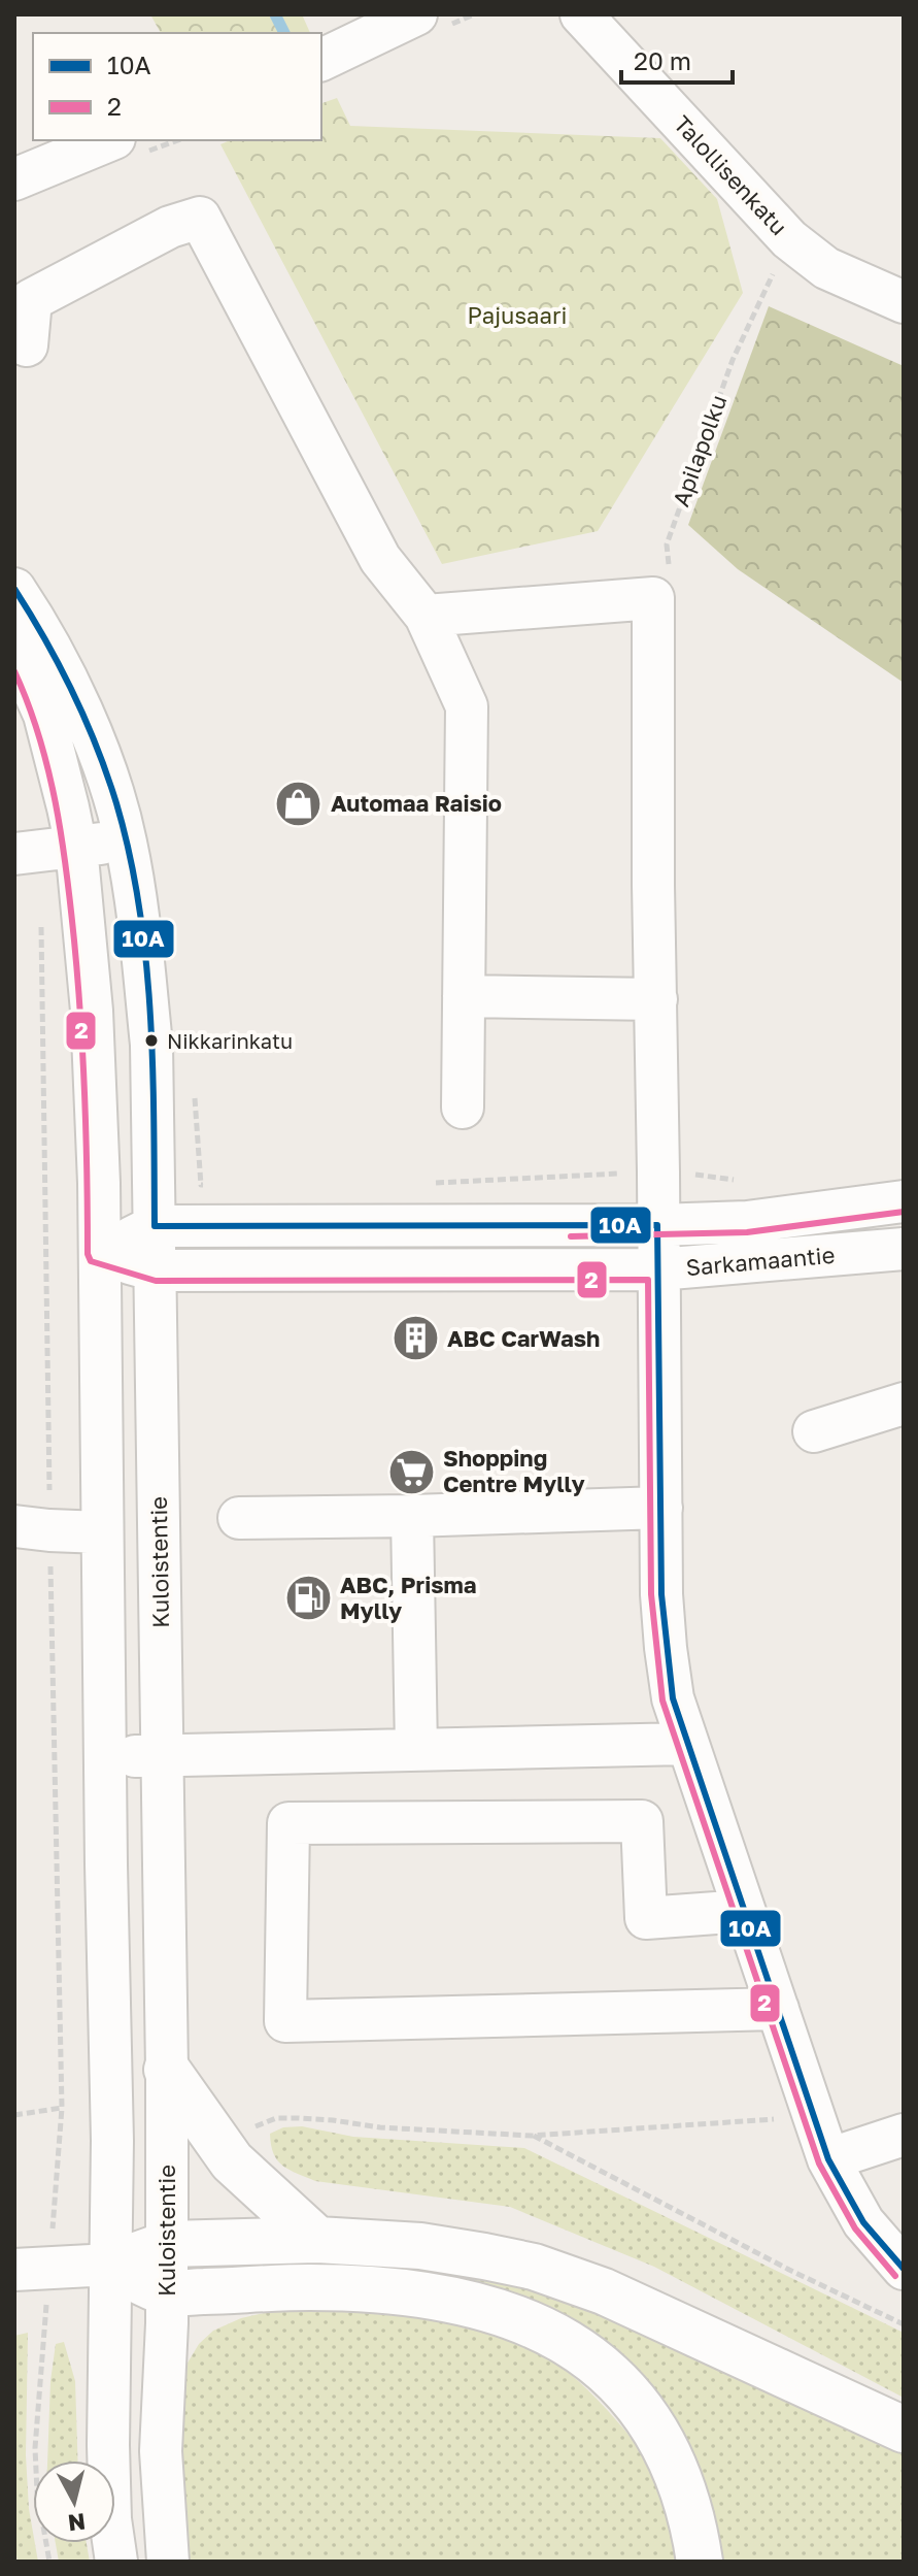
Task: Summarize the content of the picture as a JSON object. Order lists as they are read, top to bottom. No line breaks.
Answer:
{"streets":{"street":["Talollisenkatu","Sarkamaantie","Kuloistentie"],"path":["Apilapolku"]},"crossings":[["Talollisenkatu","Apilapolku"],["Sarkamaantie","Kuloistentie"]],"parks":["Pajusaari"],"places":{"shop":["Automaa Raisio"],"other":["Nikkarinkatu"],"building":["ABC CarWash"],"supermarket":["Shopping Centre Mylly"],"fuel station":["ABC, Prisma Mylly"]},"lines":["transit line 10A","transit line 2"],"legend":["10A","2"],"scale_bar":"20 m","north":"bottom"}
